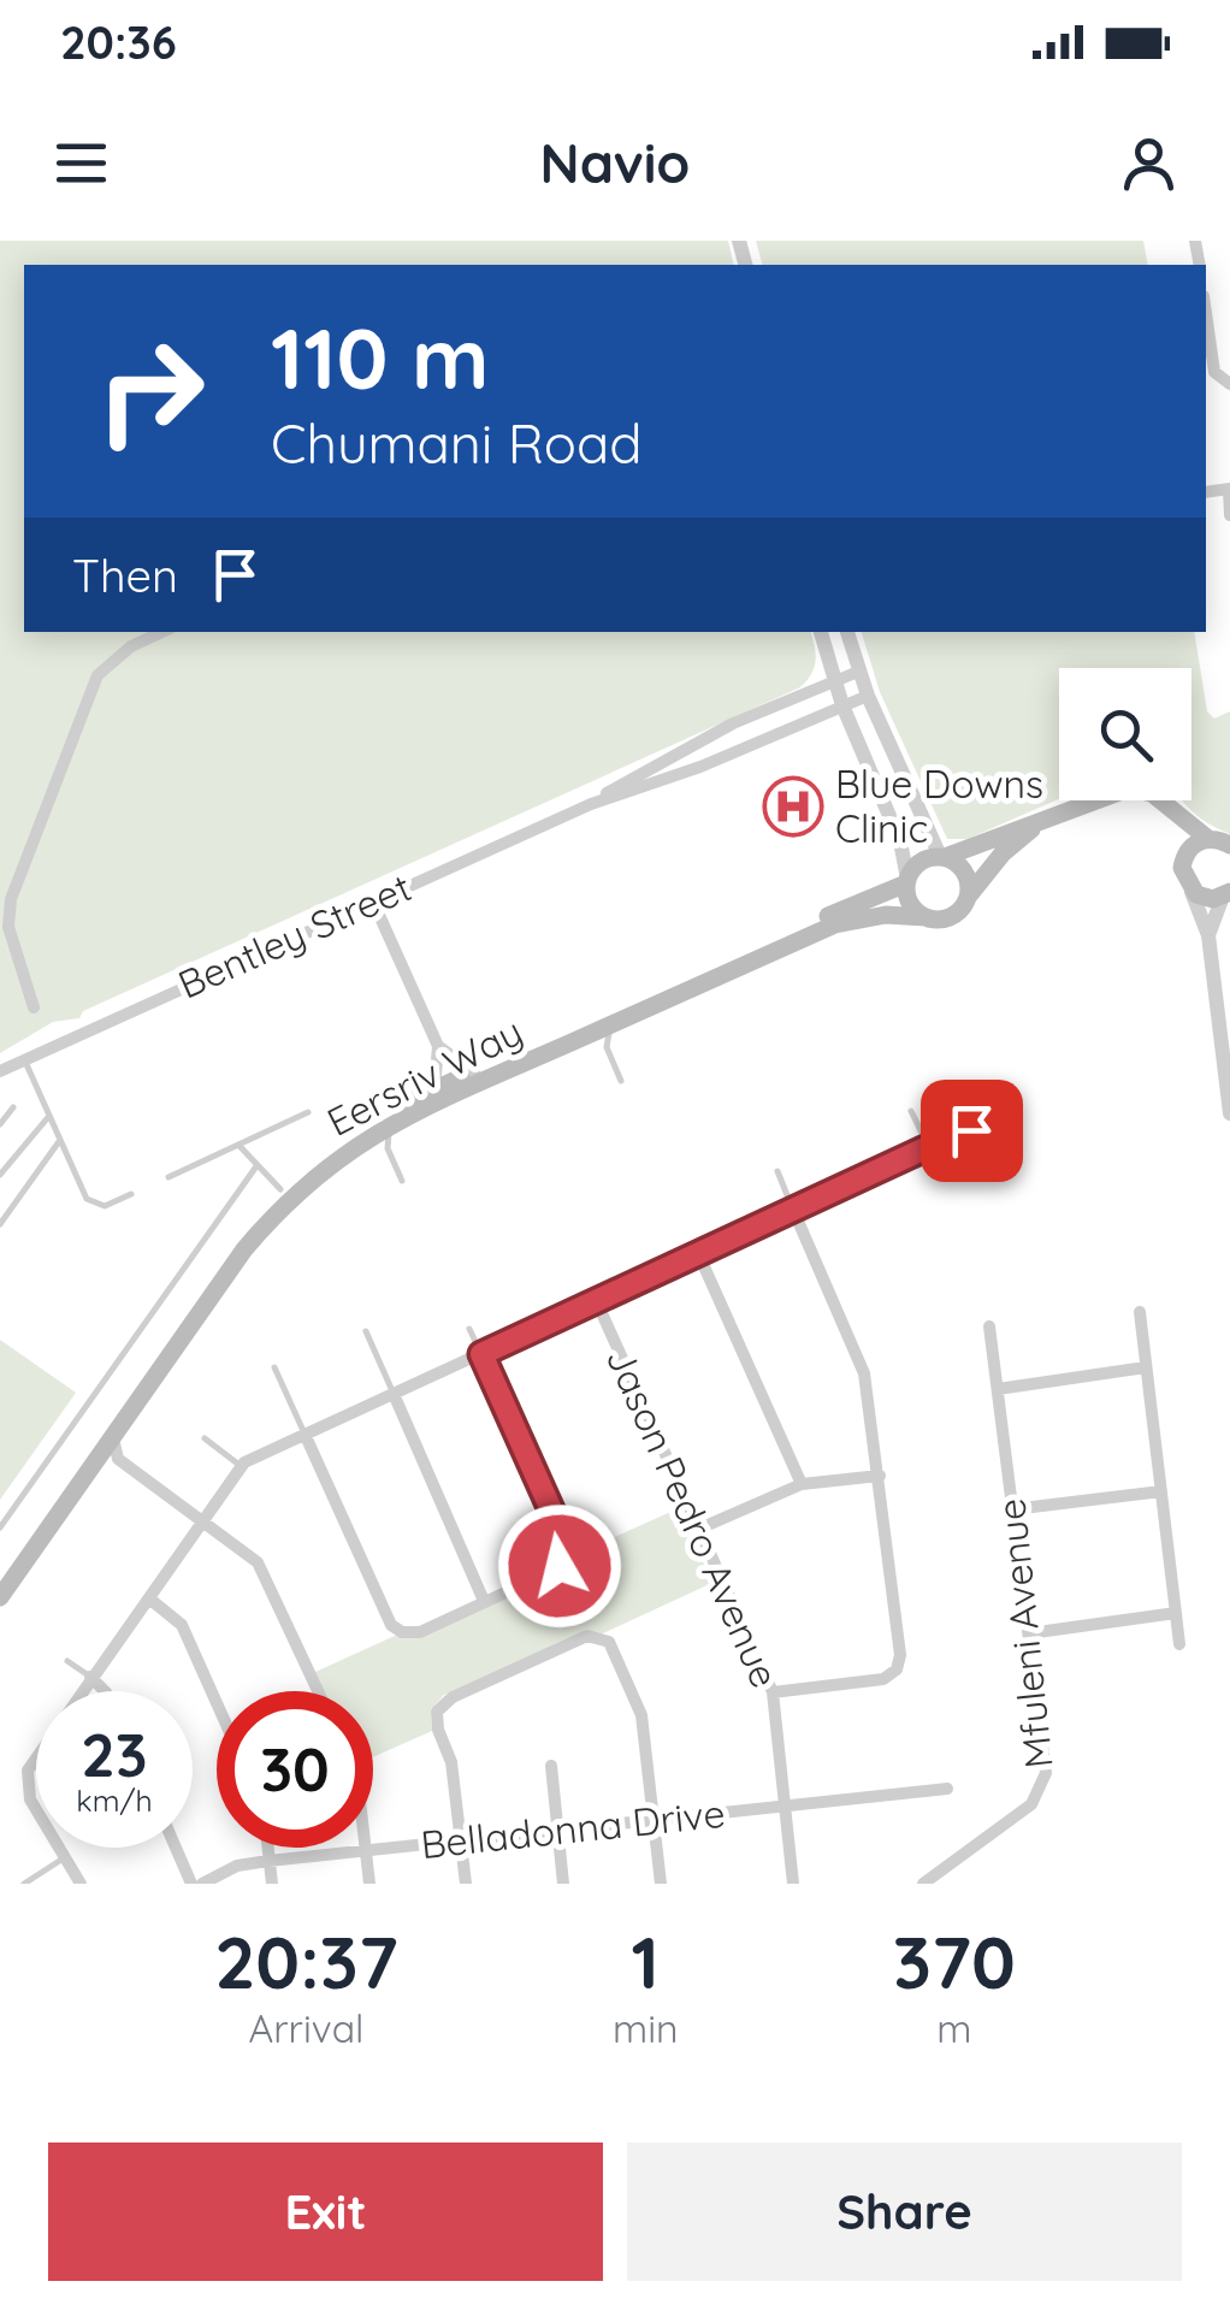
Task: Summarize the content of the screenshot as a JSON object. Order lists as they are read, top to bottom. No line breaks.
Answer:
{"streets":{"main road":["Eersriv Way"],"street":["Bentley Street","Jason Pedro Avenue","Mfuleni Avenue","Belladonna Drive"]},"crossings":[["Jason Pedro Avenue","Belladonna Drive"]],"places":{"hospital":["Blue Downs Clinic"]},"page":{"status":"20:36","header":"Navio","turn":["110 m","Chumani Road"],"then":"Then","speed":"23 km/h","limit":"30","eta":["20:37","Arrival","1","min","370","m"],"buttons":["Exit","Share"]}}
